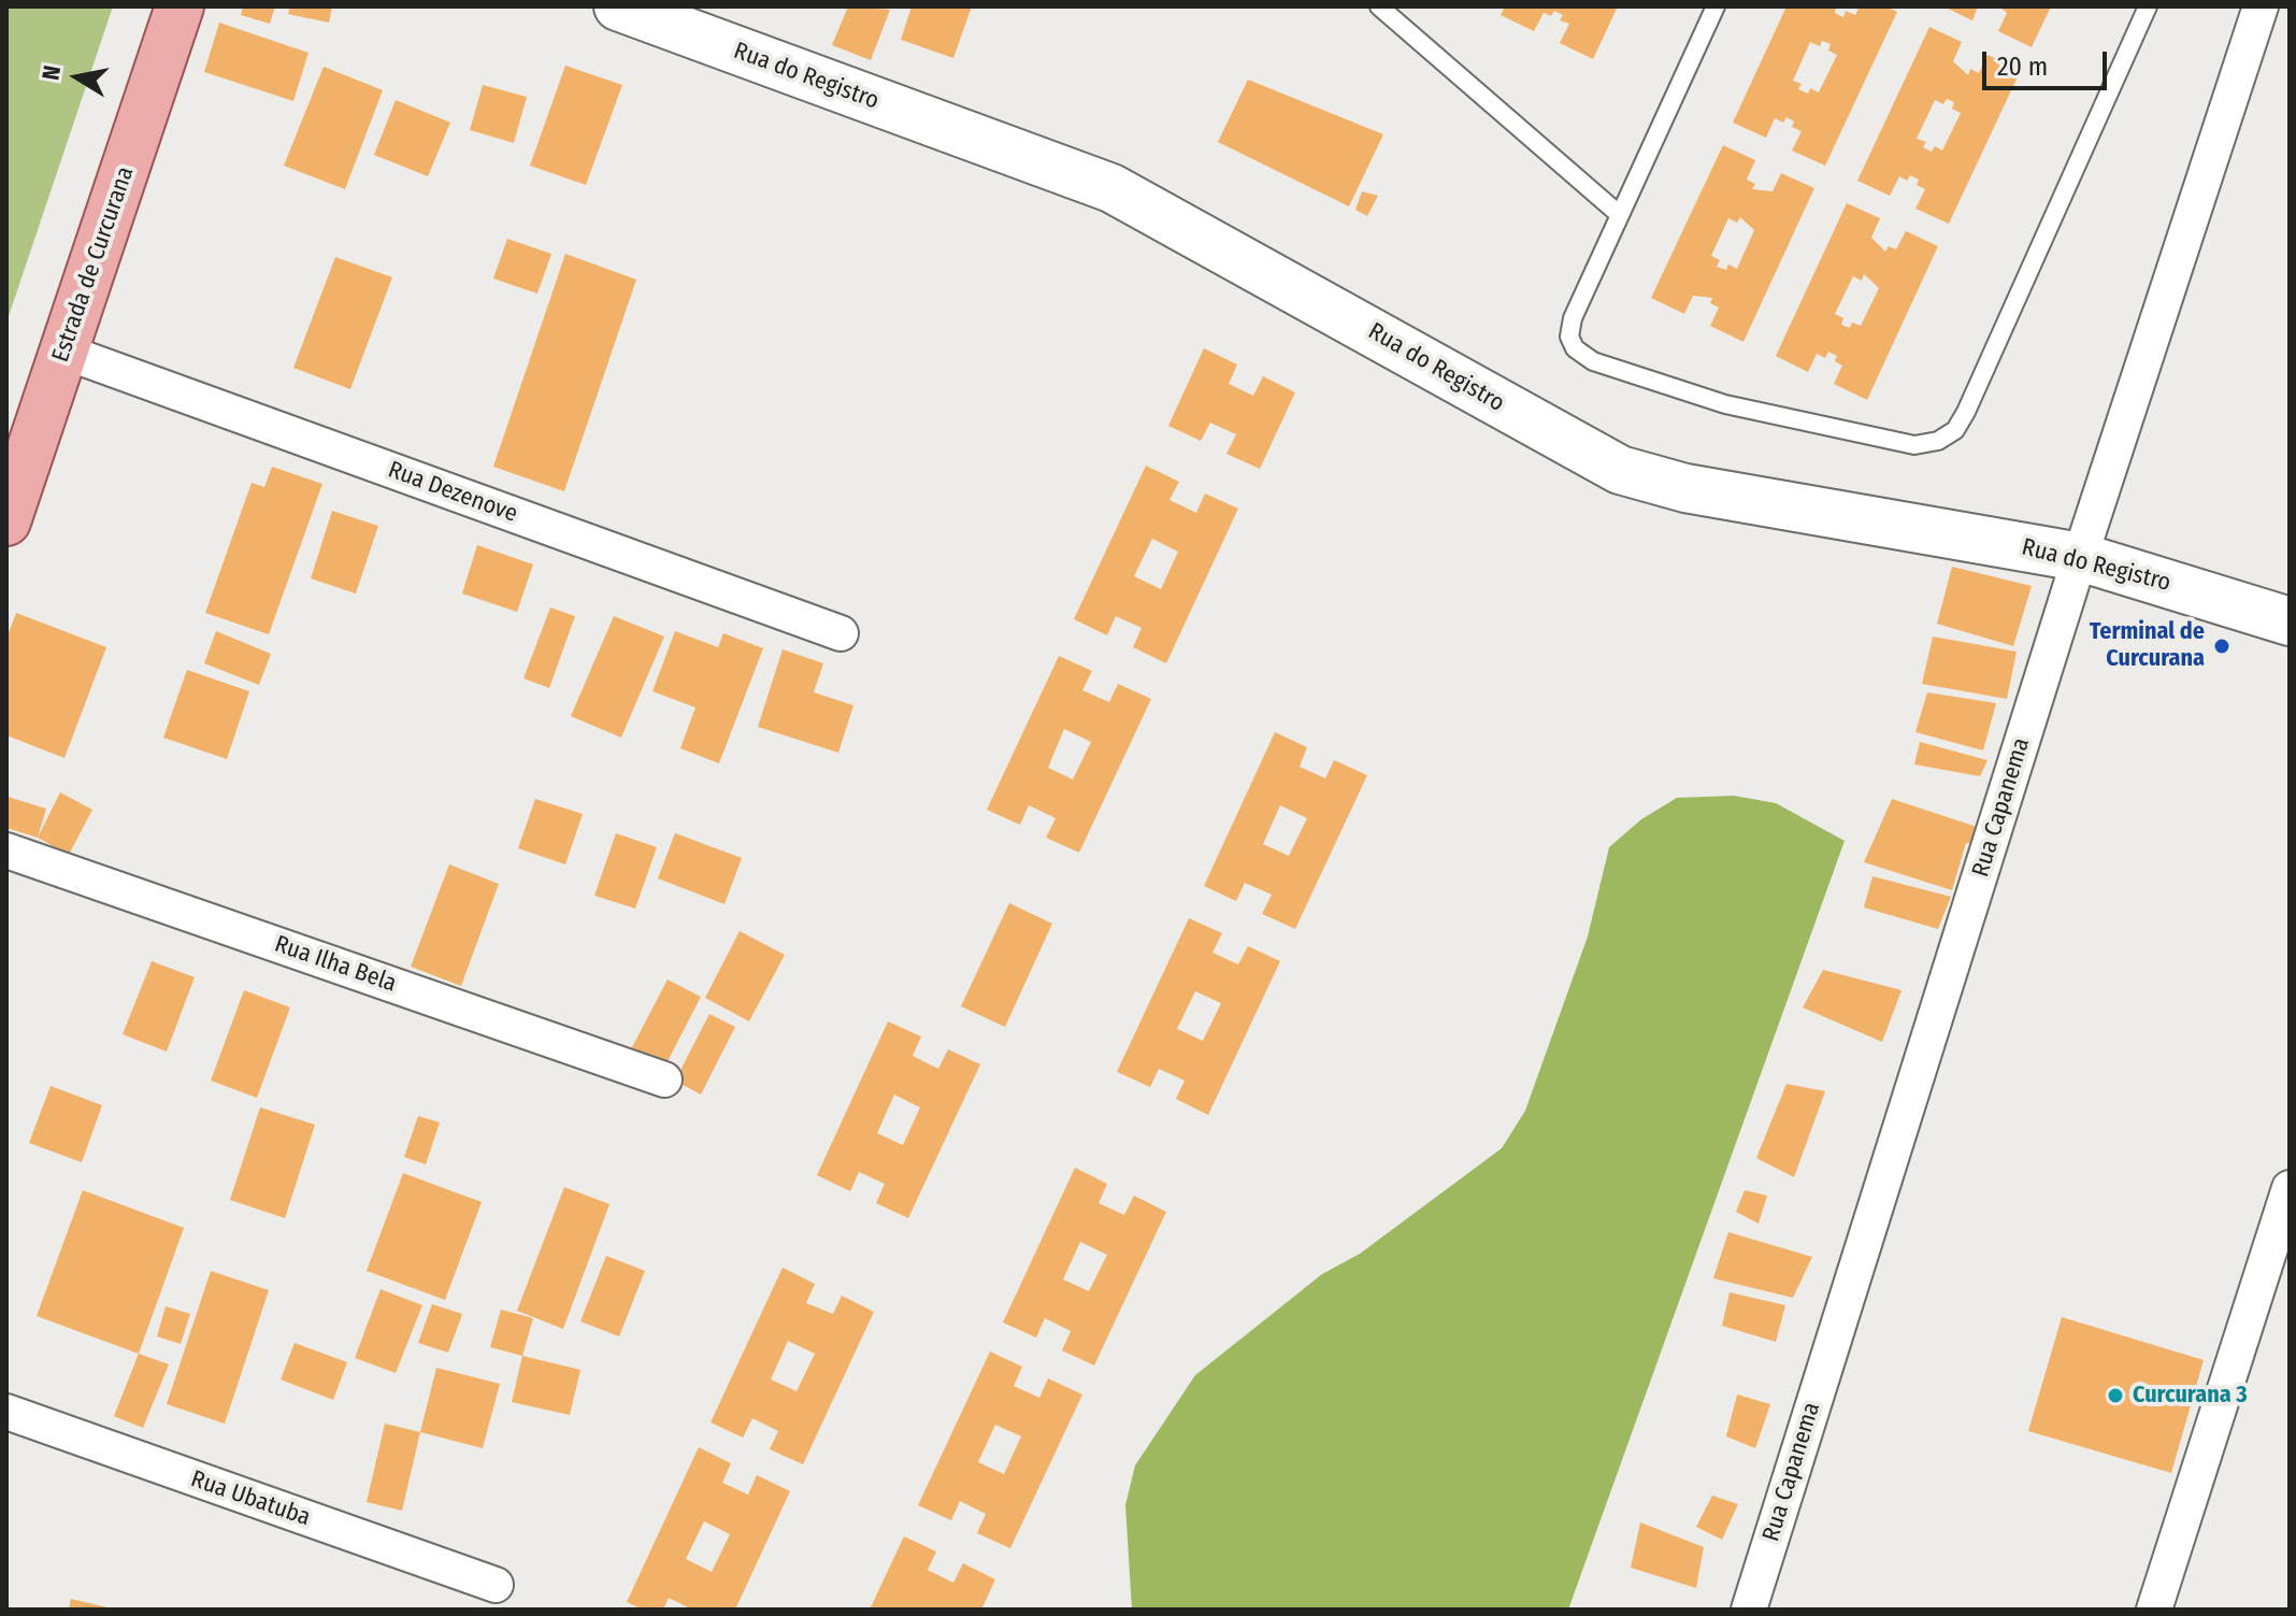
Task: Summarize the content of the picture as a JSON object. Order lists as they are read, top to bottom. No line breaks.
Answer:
{"streets":{"main road":["Estrada de Curcurana"],"street":["Rua do Registro","Rua Dezenove","Rua Capanema","Rua Ilha Bela","Rua Ubatuba"]},"crossings":[["Rua do Registro","Rua Capanema"],["Estrada de Curcurana","Rua Dezenove"]],"places":["Terminal de Curcurana","Curcurana 3"],"scale_bar":"20 m","north":"left"}
